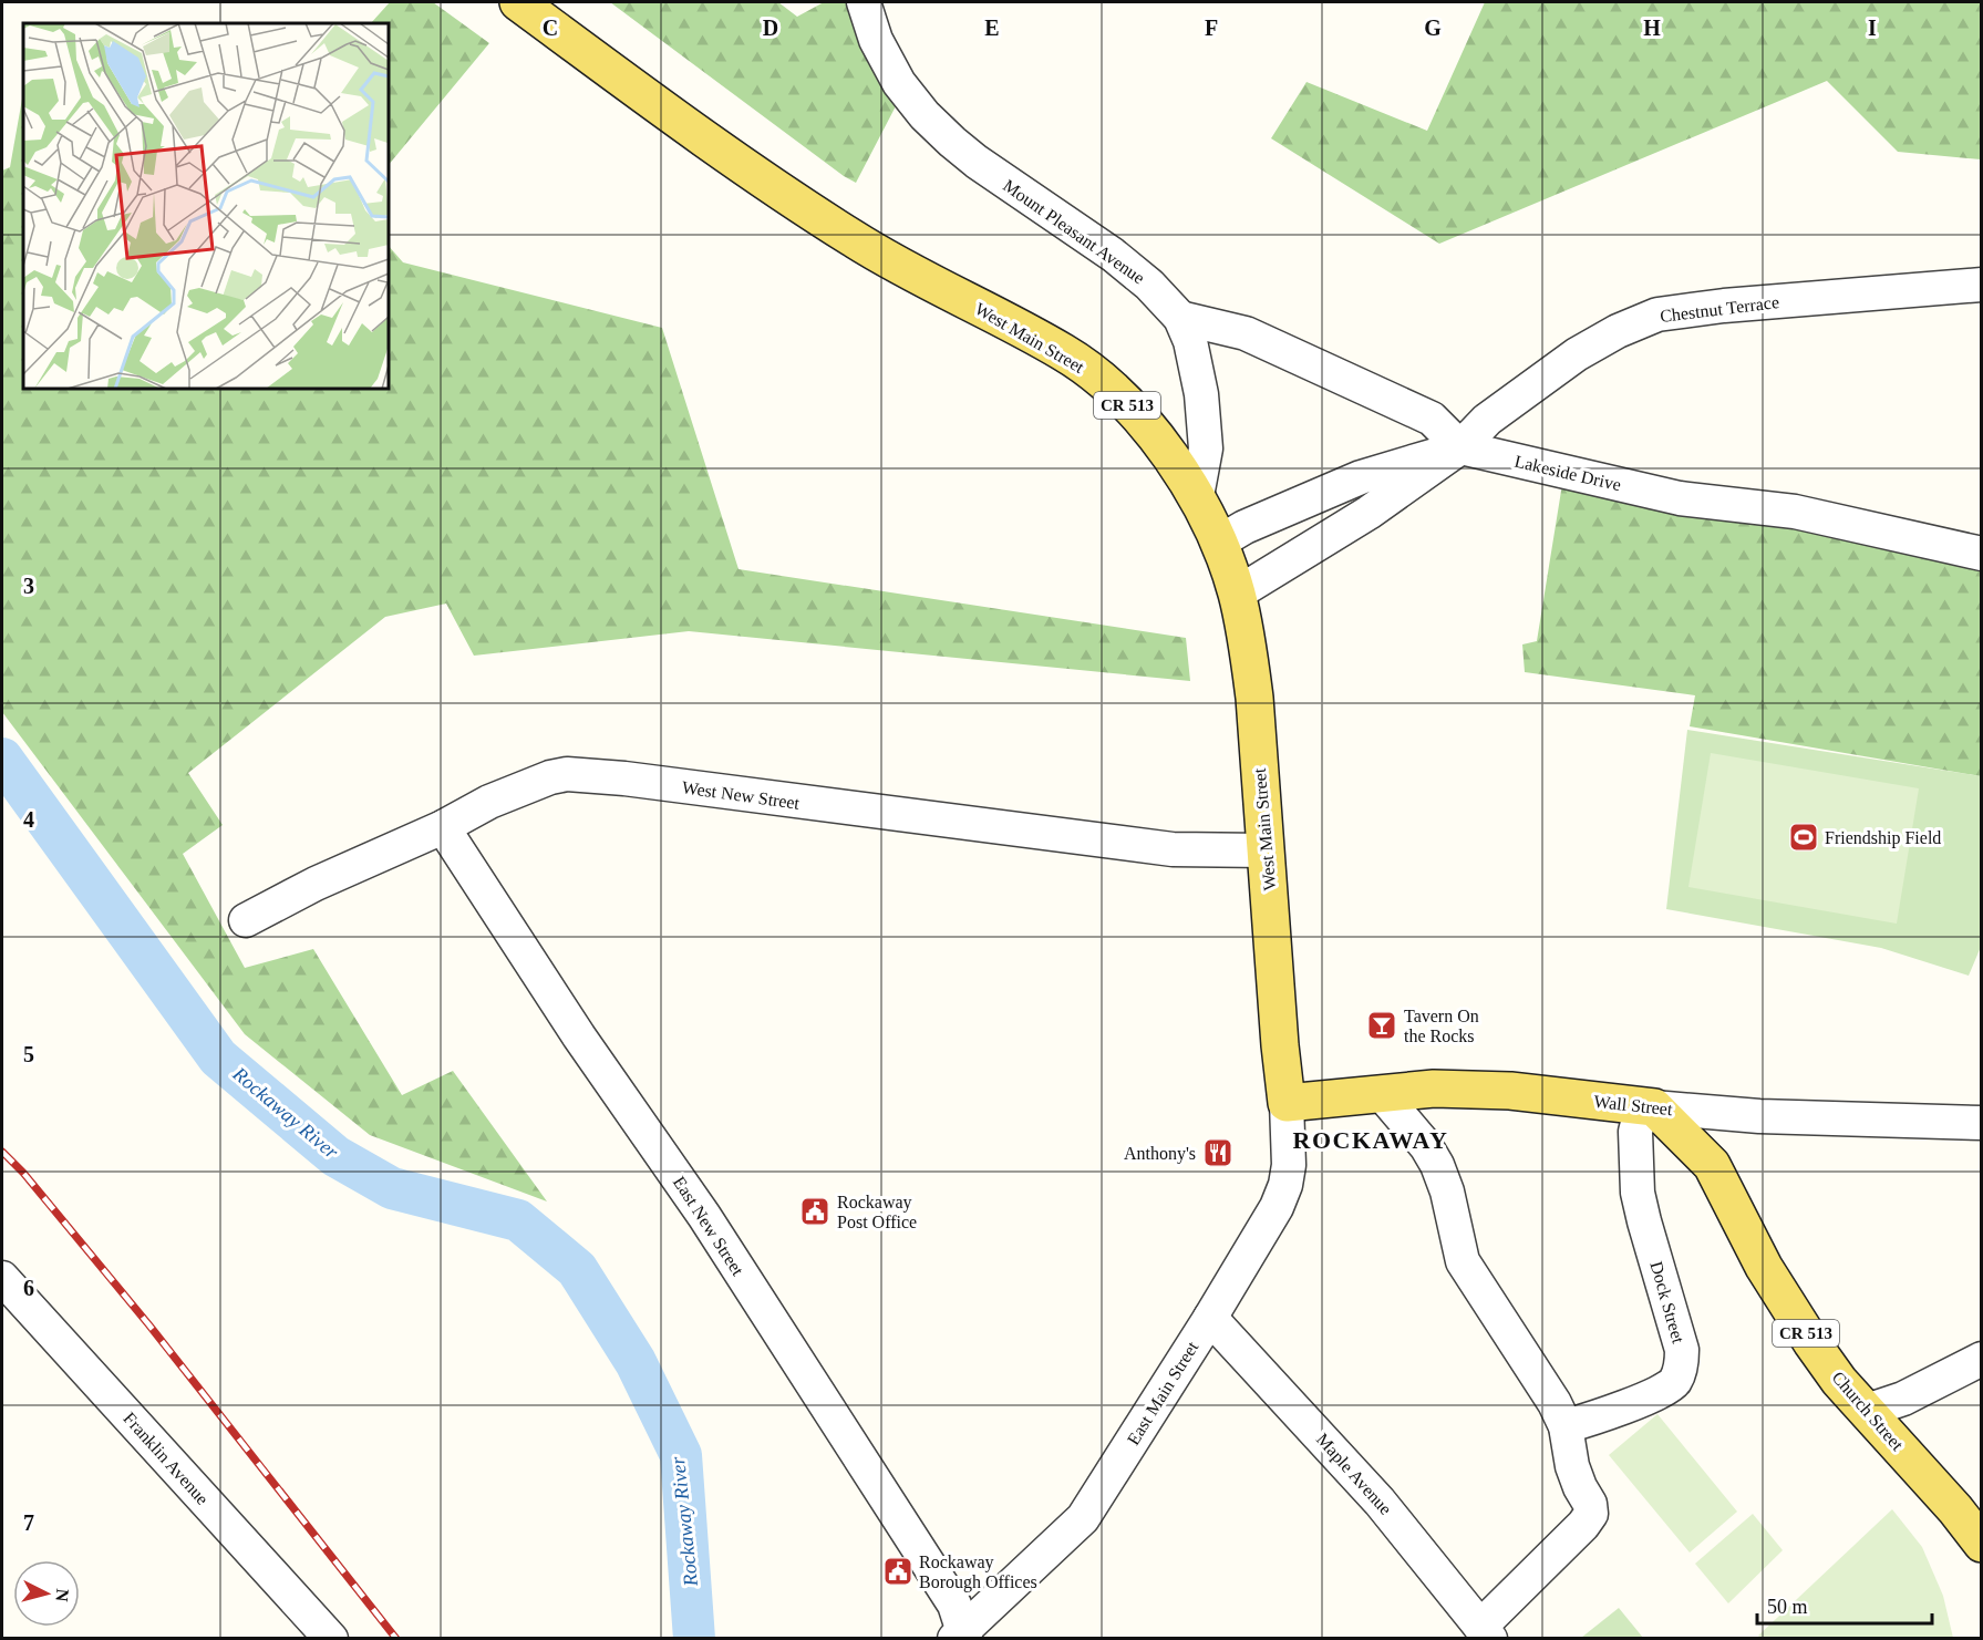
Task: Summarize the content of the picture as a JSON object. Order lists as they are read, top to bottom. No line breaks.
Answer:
{"streets":{"main road":["West Main Street","CR 513","Wall Street","Church Street"],"street":["Mount Pleasant Avenue","Chestnut Terrace","Lakeside Drive","West New Street","East New Street","Dock Street","East Main Street","Franklin Avenue","Maple Avenue"]},"crossings":[["Mount Pleasant Avenue","West Main Street"],["Chestnut Terrace","West Main Street"],["Chestnut Terrace","Lakeside Drive"],["West Main Street","West New Street"],["West Main Street","Wall Street"],["West Main Street","East Main Street"],["West New Street","East New Street"],["Wall Street","Dock Street"],["Wall Street","East Main Street"],["Wall Street","Church Street"],["East New Street","East Main Street"],["Dock Street","Church Street"],["East Main Street","Maple Avenue"]],"districts":["ROCKAWAY"],"water":["Rockaway River"],"places":{"sports":["Friendship Field"],"bar":["Tavern On the Rocks"],"restaurant":["Anthony's"],"public building":["Rockaway Post Office","Rockaway Borough Offices"]},"scale_bar":"50 m","north":"right","grid":{"columns":["C","D","E","F","G","H","I"],"rows":["3","4","5","6","7"]}}
